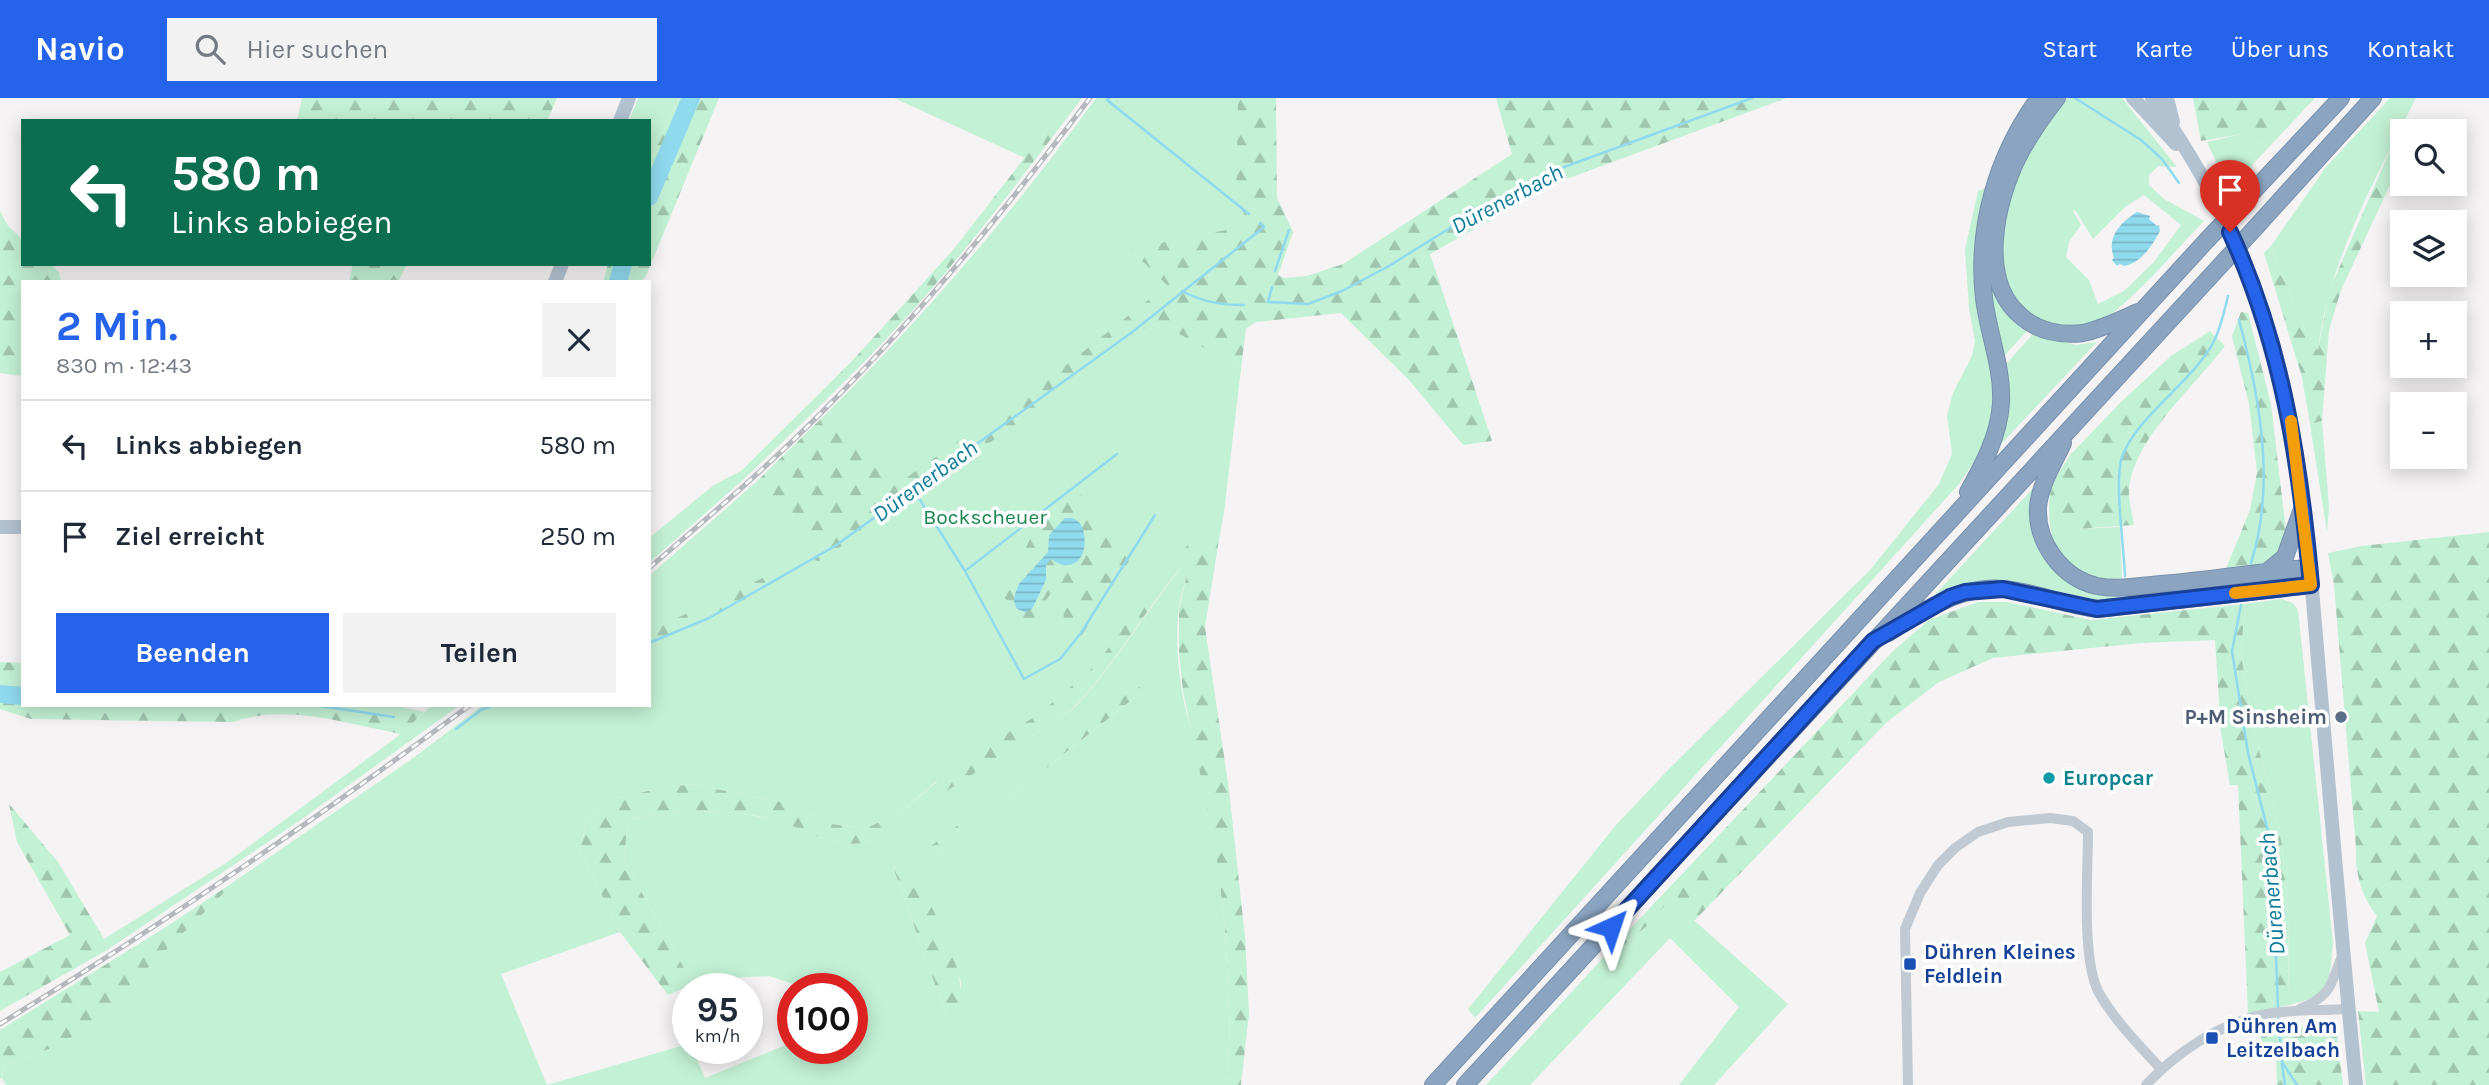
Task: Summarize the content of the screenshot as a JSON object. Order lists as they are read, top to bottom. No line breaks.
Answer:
{"water":["Dürenerbach"],"parks":["Bockscheuer"],"places":{"other":["P+M Sinsheim","Europcar"],"transit":["Dühren Kleines Feldlein","Dühren Am Leitzelbach"]},"page":{"header":"Navio","search":"Hier suchen","nav":["Start","Karte","Über uns","Kontakt"],"map_buttons":["+","−"],"turn":["580 m","Links abbiegen"],"heading":["2 Min.","830 m · 12:43"],"list":[{"name":"Links abbiegen","value":"580 m"},{"name":"Ziel erreicht","value":"250 m"}],"buttons":["Beenden","Teilen"],"speed":"95 km/h","limit":"100"}}
